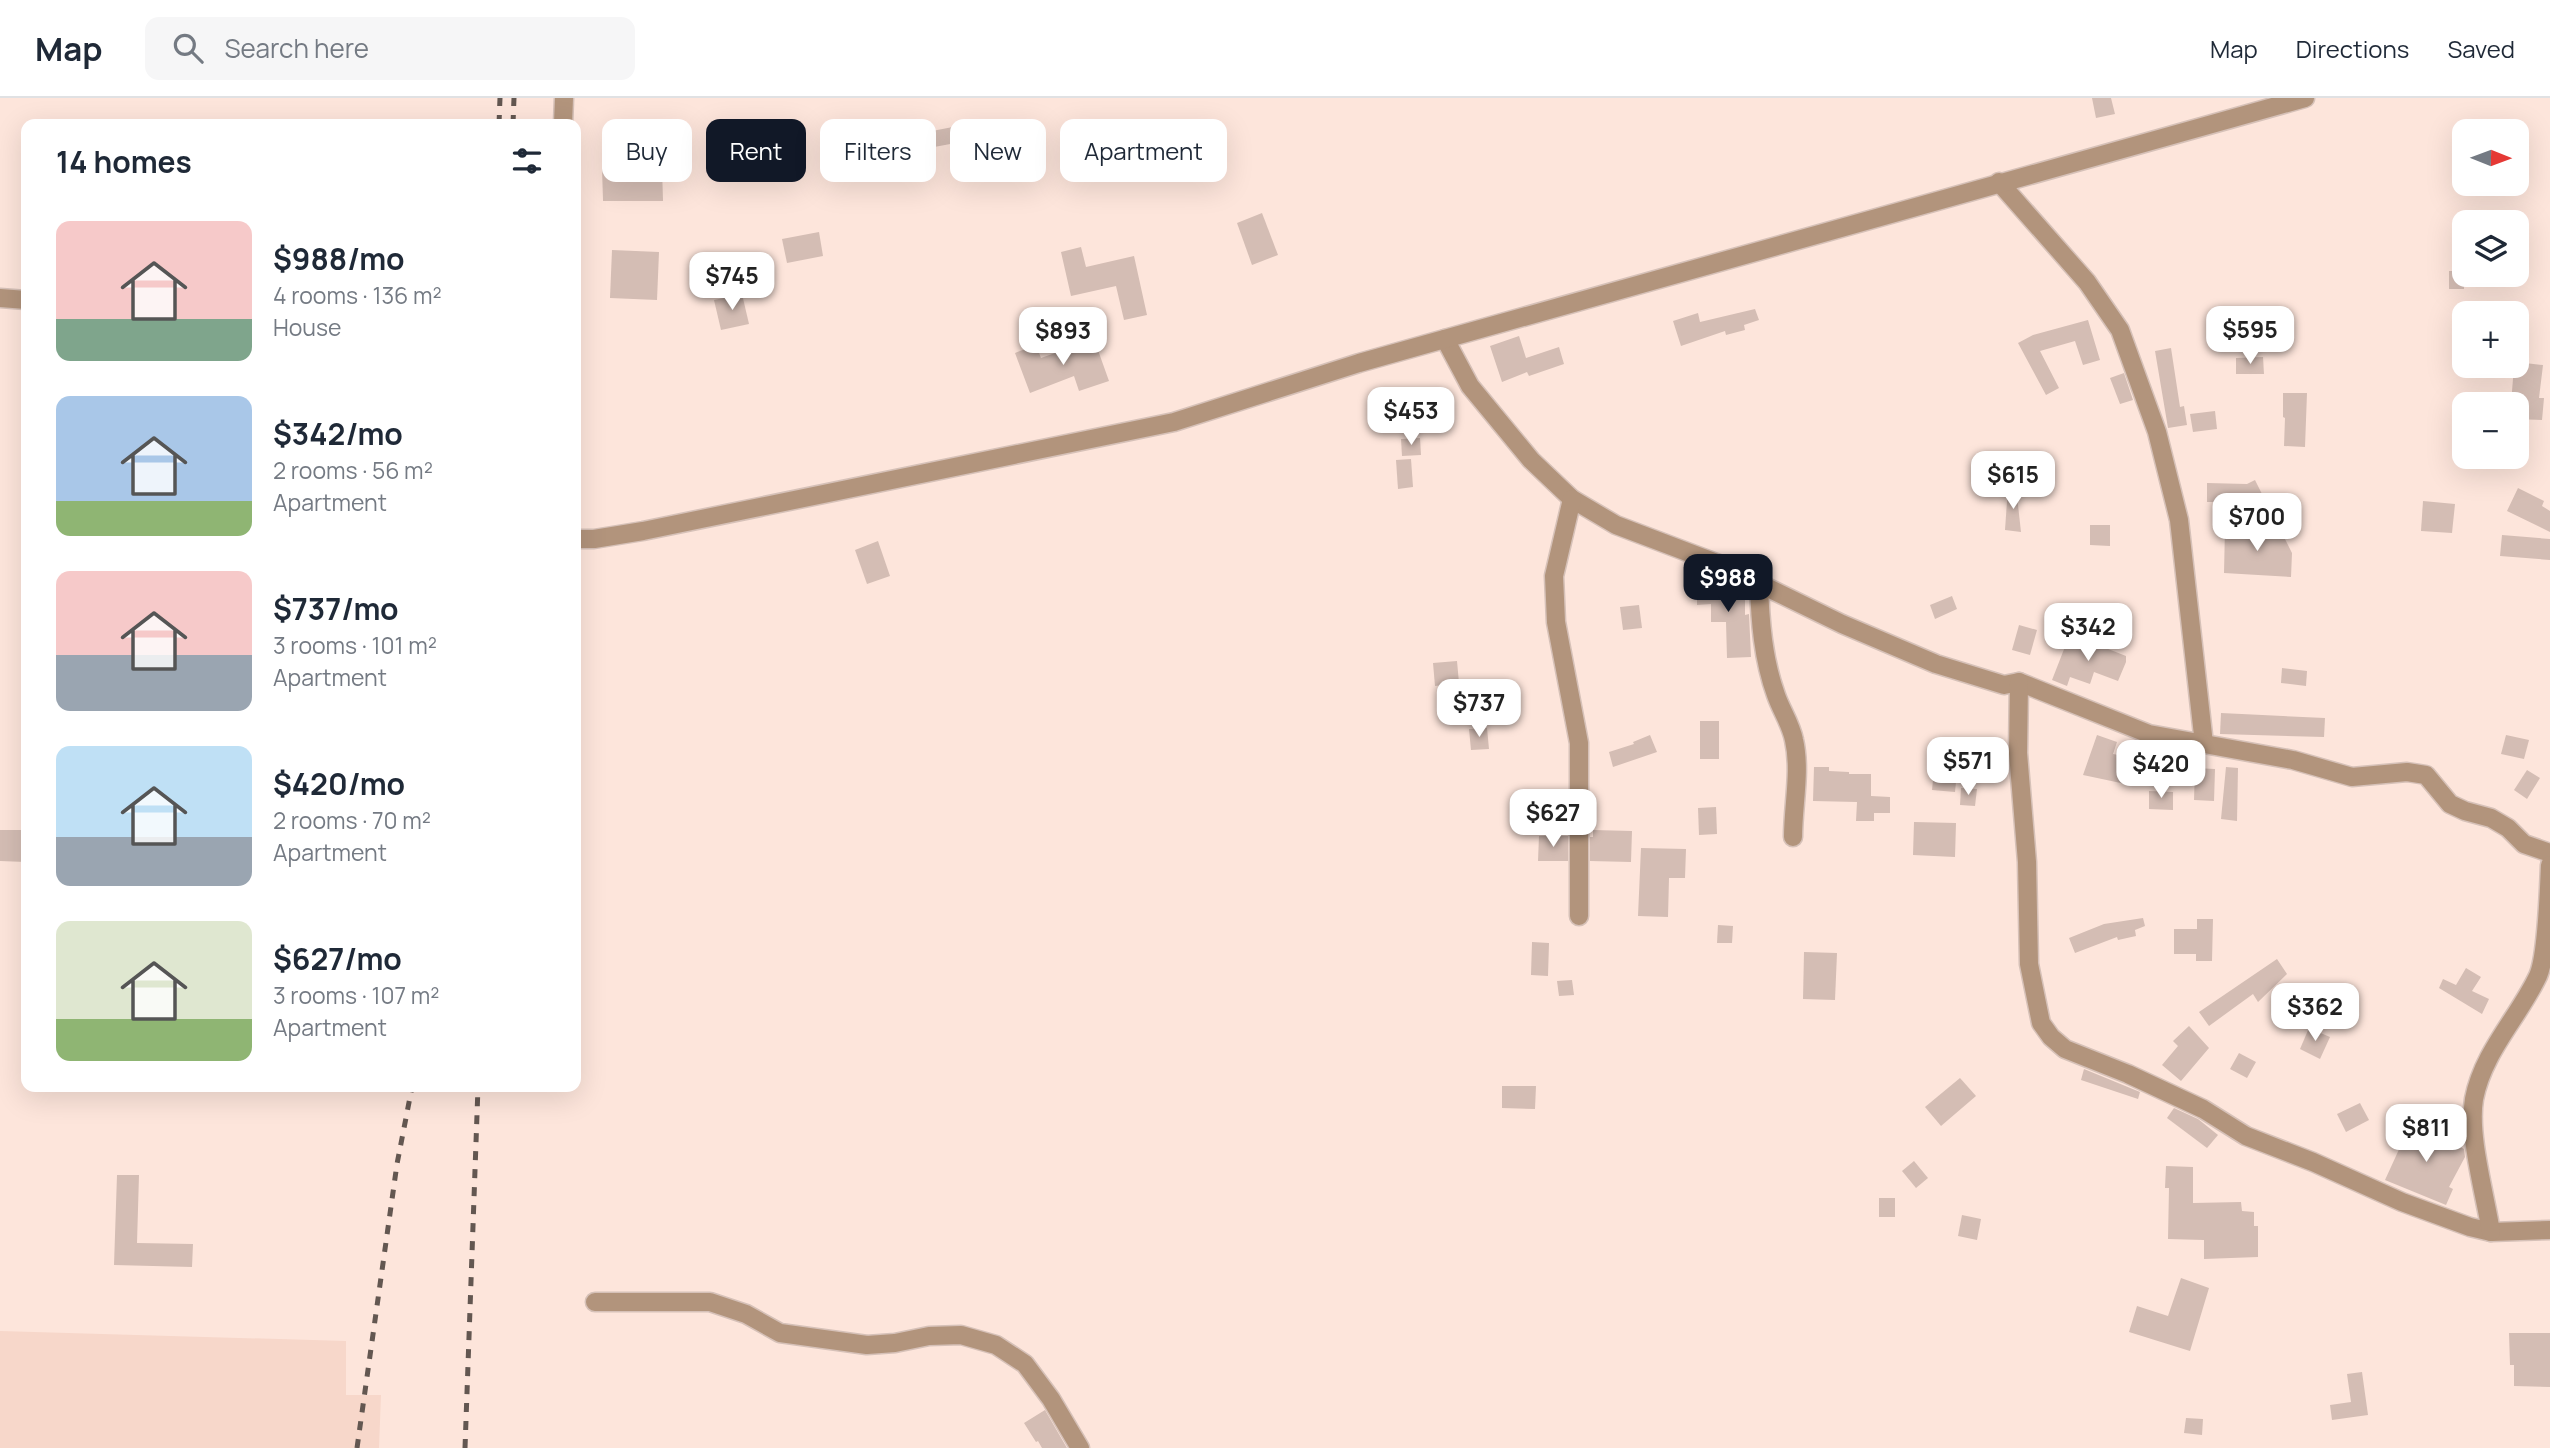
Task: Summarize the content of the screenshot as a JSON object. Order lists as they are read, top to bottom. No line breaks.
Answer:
{"north":"right","page":{"header":"Map","search":"Search here","nav":["Map","Directions","Saved"],"map_buttons":["+","−"],"chip":["Buy","Rent","Filters","New","Apartment"],"heading":"14 homes","list":[{"name":"$988/mo","note":"4 rooms · 136 m² · House"},{"name":"$342/mo","note":"2 rooms · 56 m² · Apartment"},{"name":"$737/mo","note":"3 rooms · 101 m² · Apartment"},{"name":"$420/mo","note":"2 rooms · 70 m² · Apartment"},{"name":"$627/mo","note":"3 rooms · 107 m² · Apartment"}],"price":["$745","$595","$893","$453","$615","$700","$988","$342","$737","$571","$420","$627","$362","$811"]}}
